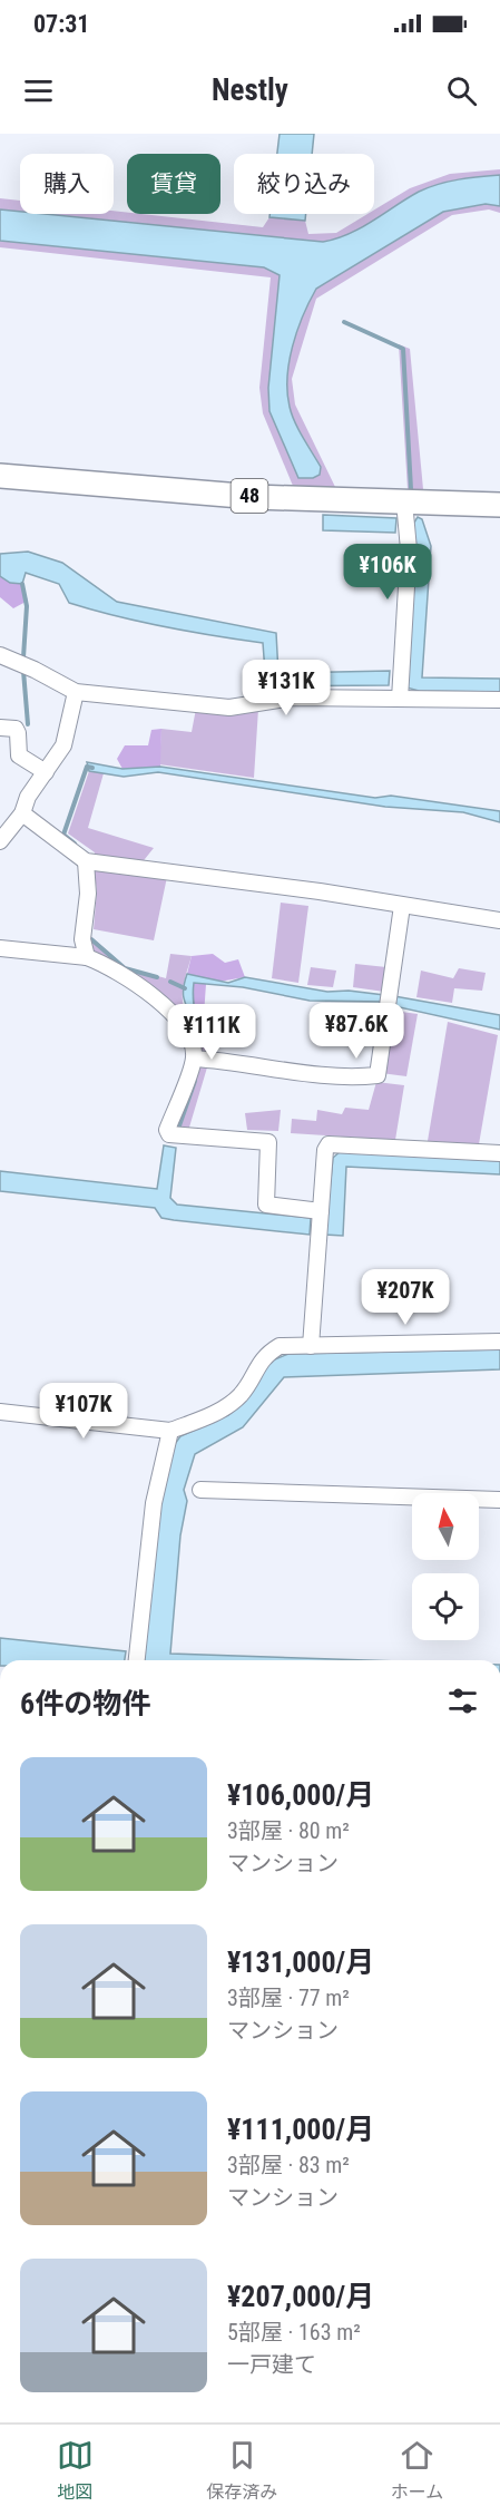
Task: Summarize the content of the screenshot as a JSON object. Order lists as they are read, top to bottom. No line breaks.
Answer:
{"streets":{"main road":["48"]},"north":"top","page":{"status":"07:31","header":"Nestly","chip":["購入","賃貸","絞り込み"],"price":["¥106K","¥131K","¥87.6K","¥111K","¥207K","¥107K"],"heading":"6件の物件","list":[{"name":"¥106,000/月","note":"3部屋 · 80 m² · マンション"},{"name":"¥131,000/月","note":"3部屋 · 77 m² · マンション"},{"name":"¥111,000/月","note":"3部屋 · 83 m² · マンション"},{"name":"¥207,000/月","note":"5部屋 · 163 m² · 一戸建て"}],"tabs":["地図","保存済み","ホーム"]}}
